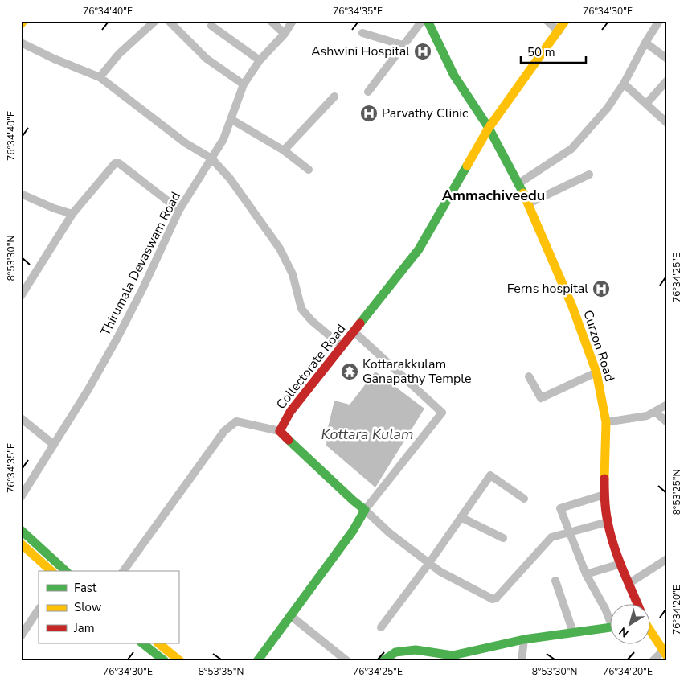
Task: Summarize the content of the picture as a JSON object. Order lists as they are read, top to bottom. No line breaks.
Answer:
{"streets":{"main road":["Curzon Road","Collectorate Road"],"street":["Thirumala Devaswam Road"]},"crossings":[["Curzon Road","Collectorate Road"]],"districts":["Ammachiveedu"],"water":["Kottara Kulam"],"places":{"hospital":["Ashwini Hospital","Parvathy Clinic","Ferns hospital"],"temple":["Kottarakkulam Ganapathy Temple"]},"legend":["Fast","Slow","Jam"],"scale_bar":"50 m","north":"bottom left","coordinates":["76°34'40\"E","76°34'35\"E","76°34'30\"E","8°53'30\"N","76°34'25\"E","8°53'25\"N","76°34'20\"E","8°53'35\"N"]}
